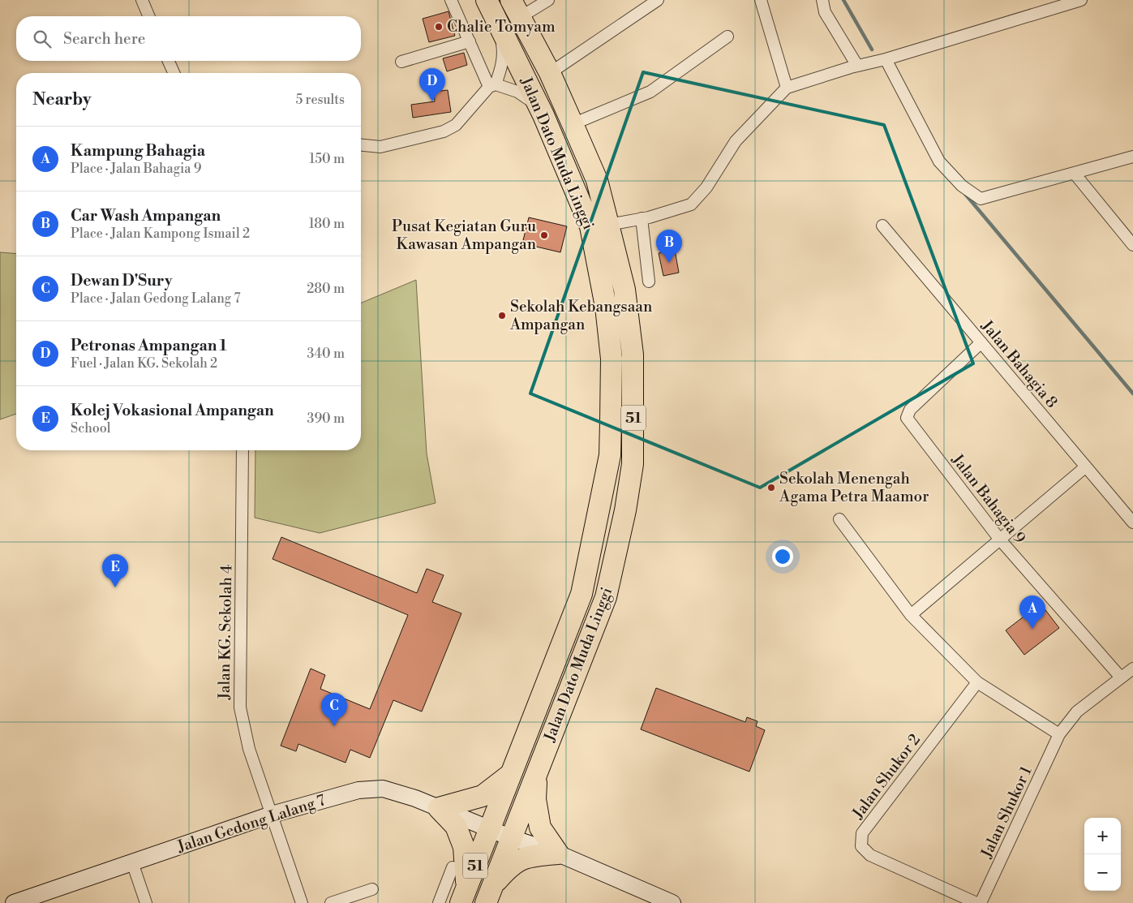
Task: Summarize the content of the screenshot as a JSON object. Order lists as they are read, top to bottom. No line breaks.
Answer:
{"streets":{"highway":["Jalan Dato Muda Linggi","51"],"street":["Jalan Bahagia 8","Jalan Bahagia 9","Jalan KG. Sekolah 4","Jalan Shukor 2","Jalan Shukor 1","Jalan Gedong Lalang 7"]},"crossings":[["Jalan Dato Muda Linggi","51"],["Jalan Dato Muda Linggi","Jalan Gedong Lalang 7"],["Jalan Bahagia 8","Jalan Bahagia 9"],["51","Jalan Gedong Lalang 7"],["Jalan Bahagia 9","Jalan Shukor 1"],["Jalan KG. Sekolah 4","Jalan Gedong Lalang 7"]],"places":["Chalie Tomyam","Pusat Kegiatan Guru Kawasan Ampangan","Sekolah Kebangsaan Ampangan","Sekolah Menengah Agama Petra Maamor"],"page":{"search":"Search here","pins":["D","B","E","A","C"],"heading":["Nearby","5 results"],"list":[{"mark":"A","name":"Kampung Bahagia","note":"Place · Jalan Bahagia 9","value":"150 m"},{"mark":"B","name":"Car Wash Ampangan","note":"Place · Jalan Kampong Ismail 2","value":"180 m"},{"mark":"C","name":"Dewan D'Sury","note":"Place · Jalan Gedong Lalang 7","value":"280 m"},{"mark":"D","name":"Petronas Ampangan 1","note":"Fuel · Jalan KG. Sekolah 2","value":"340 m"},{"mark":"E","name":"Kolej Vokasional Ampangan","note":"School","value":"390 m"}],"map_buttons":["+","−"]}}
